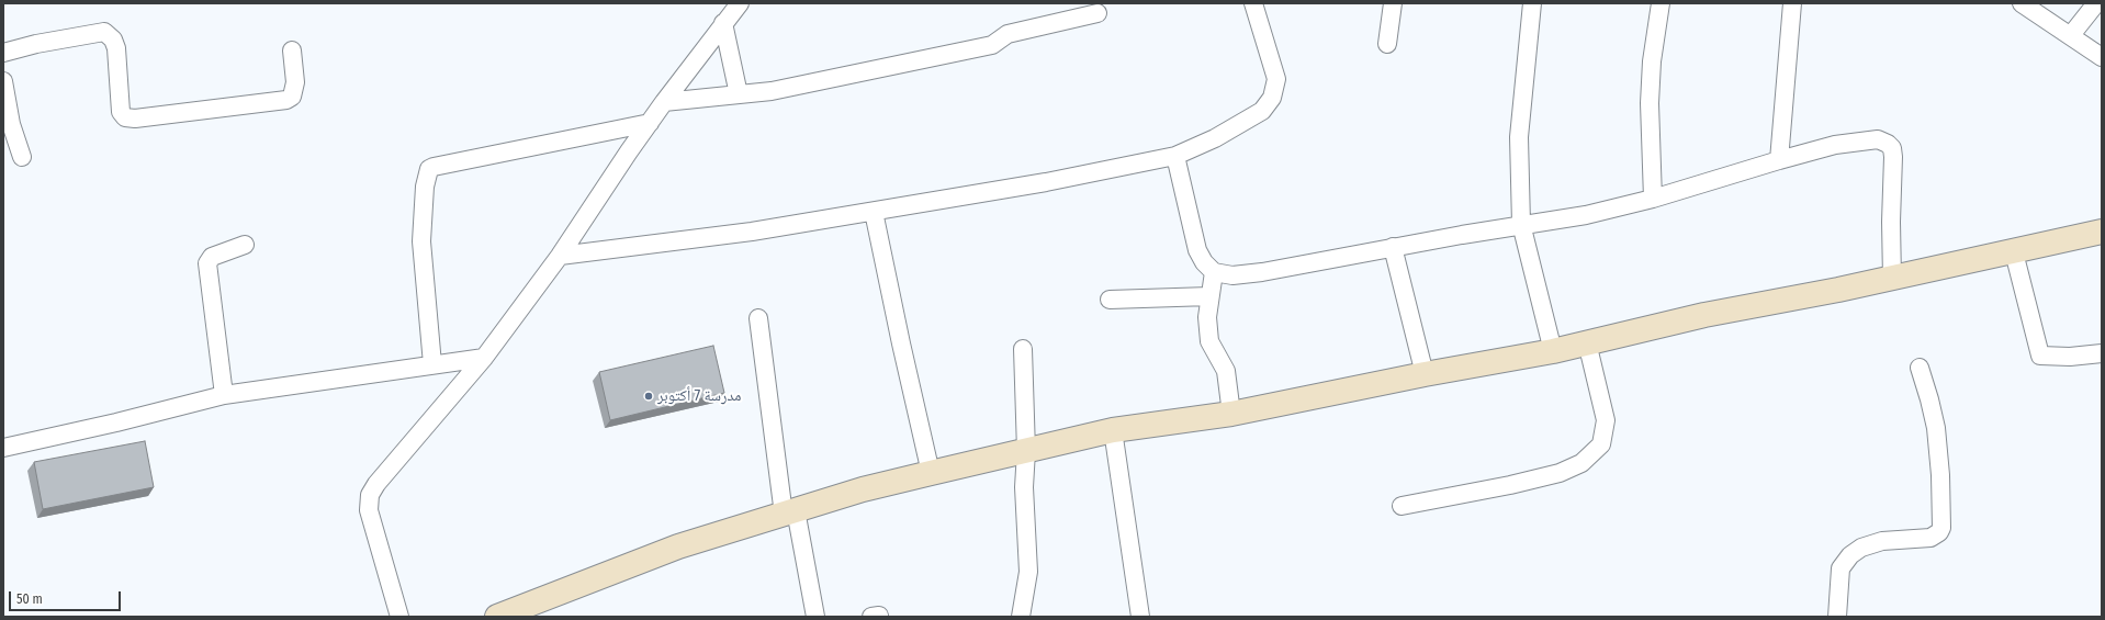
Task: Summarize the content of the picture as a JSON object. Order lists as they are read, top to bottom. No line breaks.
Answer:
{"places":["مدرسة 7 أكتوبر"],"scale_bar":"50 m"}
